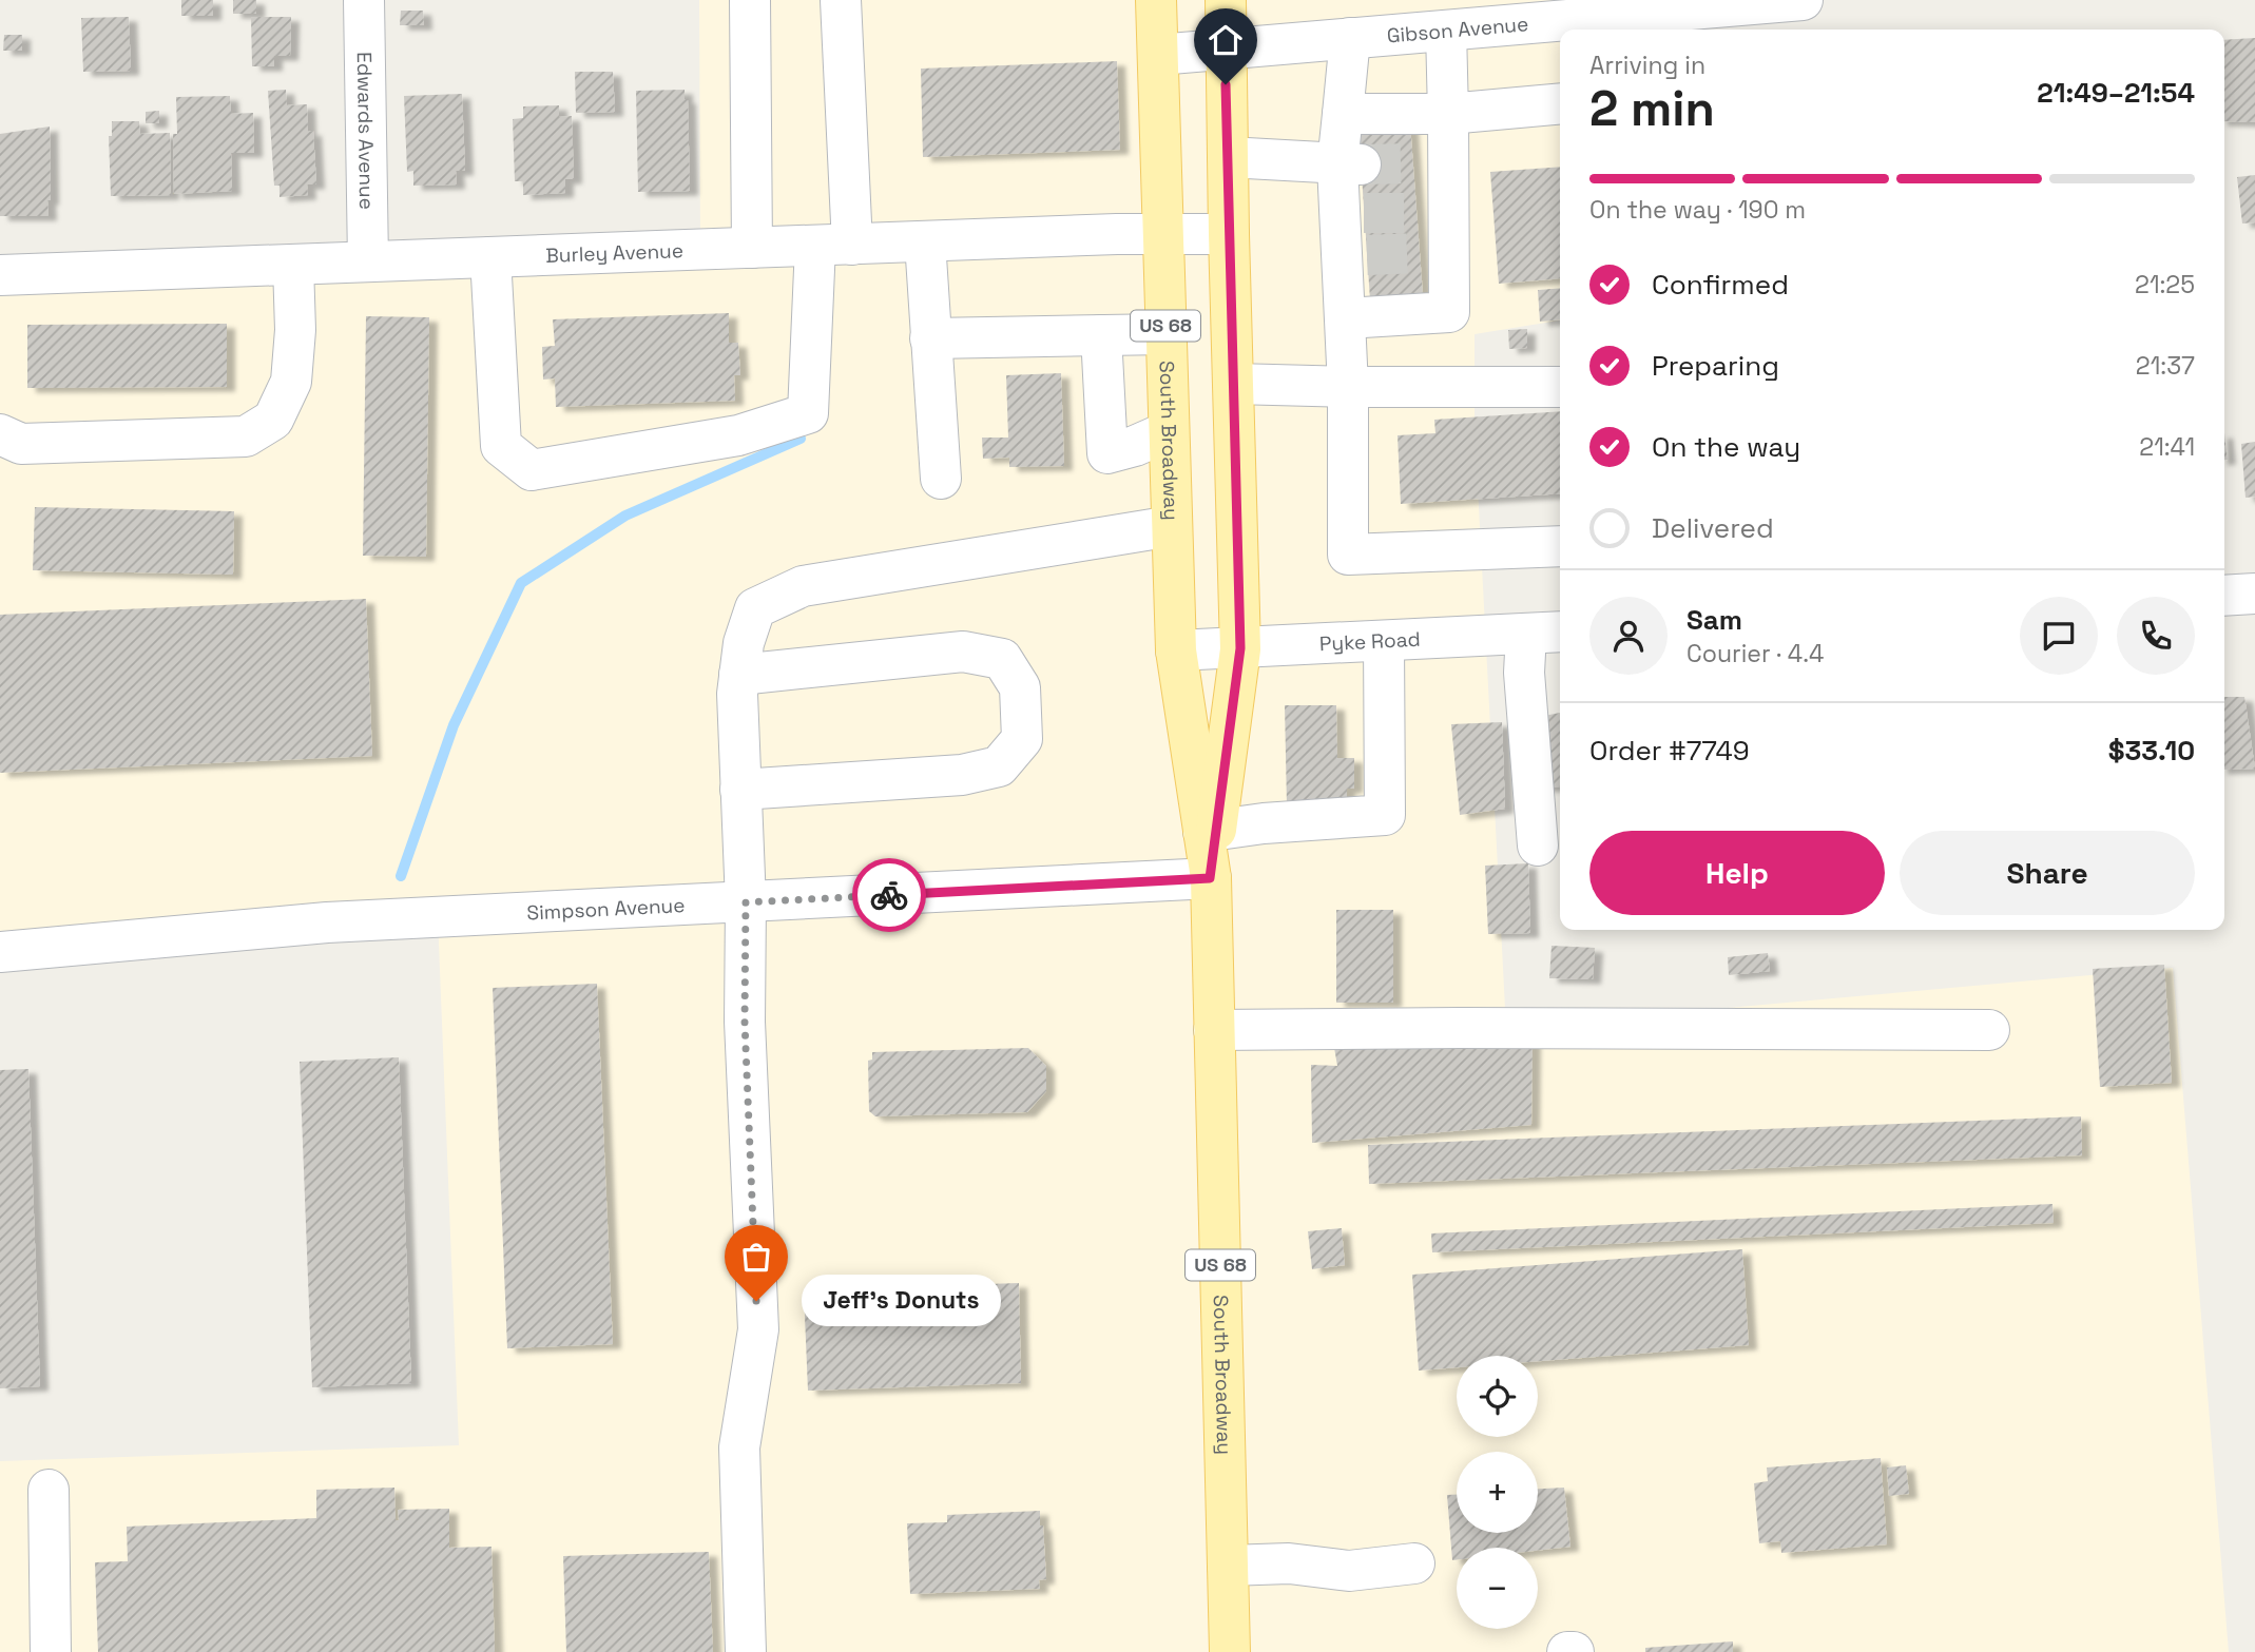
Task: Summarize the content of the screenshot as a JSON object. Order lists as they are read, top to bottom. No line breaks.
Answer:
{"streets":{"main road":["US 68","South Broadway"],"street":["Gibson Avenue","Edwards Avenue","Burley Avenue","Pyke Road","Simpson Avenue"]},"crossings":[["Gibson Avenue","South Broadway"],["Edwards Avenue","Burley Avenue"],["Burley Avenue","South Broadway"],["South Broadway","Pyke Road"],["South Broadway","Simpson Avenue"]],"places":["Jeff's Donuts"],"page":{"heading":["2 min","Arriving in","21:49–21:54"],"panel":["Sam","Courier · 4.4","Order #7749","$33.10"],"bar":"On the way · 190 m","list":[["Confirmed","21:25"],["Preparing","21:37"],["On the way","21:41"],"Delivered"],"buttons":["Help","Share"],"bubble":"Jeff's Donuts","map_buttons":["+","−"]}}
